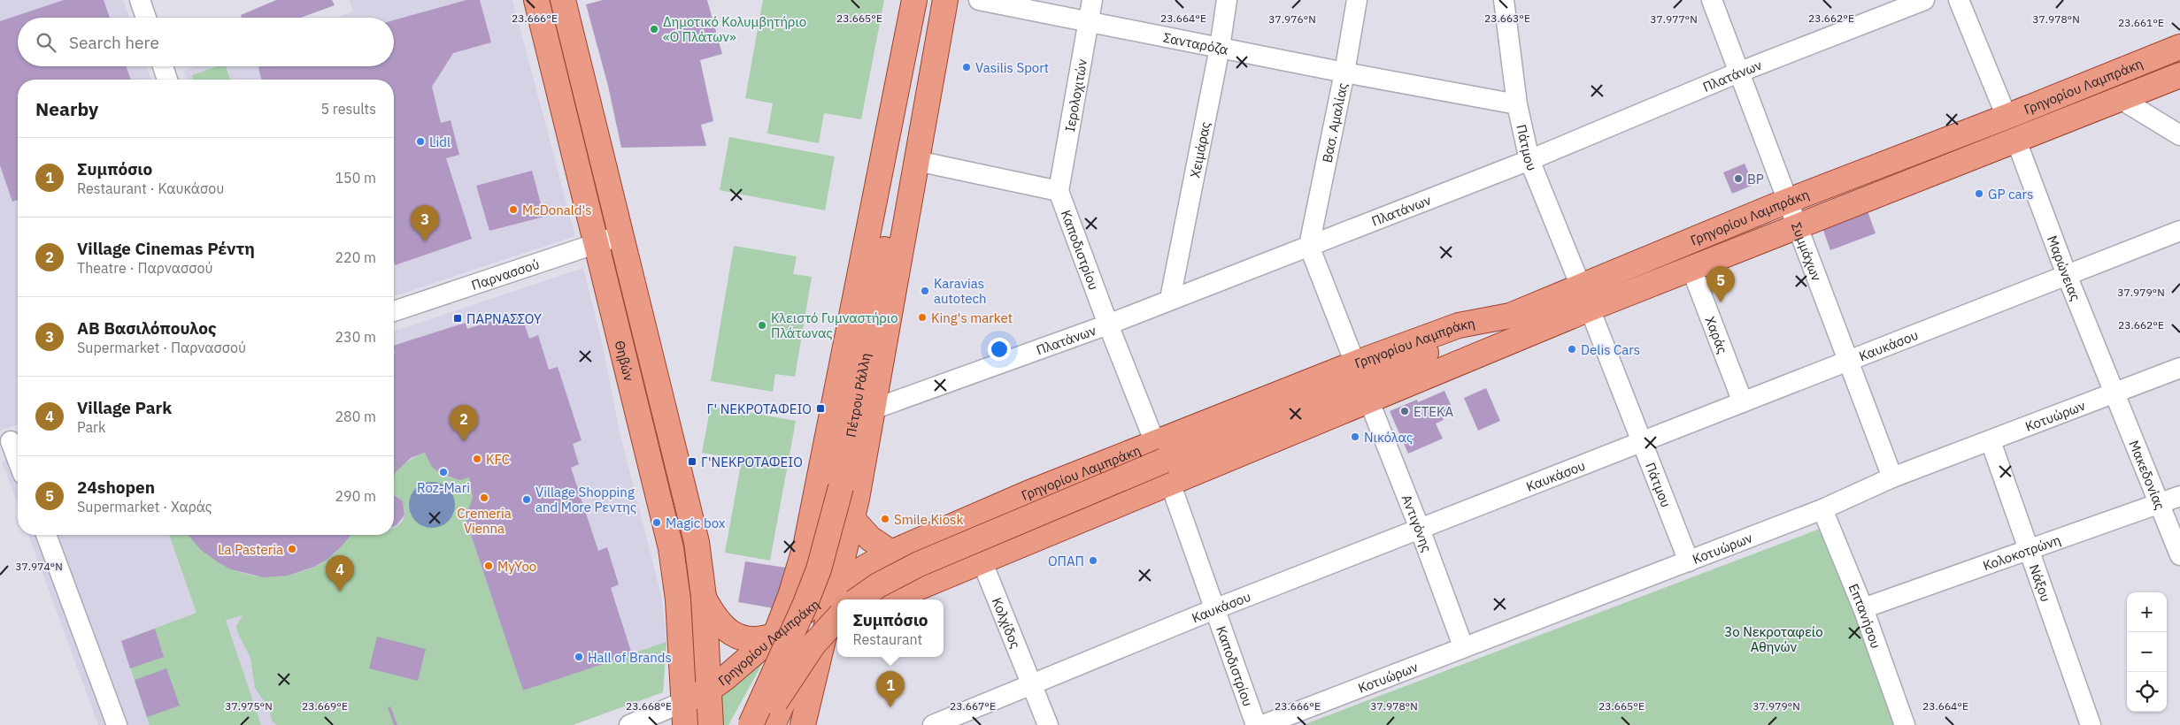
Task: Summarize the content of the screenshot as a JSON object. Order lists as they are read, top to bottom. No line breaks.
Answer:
{"streets":{"main road":["Γρηγορίου Λαμπράκη","Θηβών","Πέτρου Ράλλη"],"street":["Σανταρόζα","Πλατάνων","Ιερολοχιτών","Βασ. Αμαλίας","Πάτμου","Χειμάρας","Καποδιστρίου","Συμμάχων","Μαρώνειας","Παρνασσού","Χαράς","Καυκάσου","Κοτυώρων","Μακεδονίας","Αντιγόνης","Κολοκοτρώνη","Νάξου","Επτανήσου","Κολχίδος"]},"crossings":[["Σανταρόζα","Ιερολοχιτών"],["Σανταρόζα","Βασ. Αμαλίας"],["Σανταρόζα","Πάτμου"],["Σανταρόζα","Χειμάρας"],["Πλατάνων","Βασ. Αμαλίας"],["Πλατάνων","Πάτμου"],["Πλατάνων","Χειμάρας"],["Πλατάνων","Καποδιστρίου"],["Πλατάνων","Συμμάχων"],["Πλατάνων","Πέτρου Ράλλη"],["Γρηγορίου Λαμπράκη","Πάτμου"],["Γρηγορίου Λαμπράκη","Καποδιστρίου"],["Γρηγορίου Λαμπράκη","Συμμάχων"],["Γρηγορίου Λαμπράκη","Μαρώνειας"],["Γρηγορίου Λαμπράκη","Χαράς"],["Γρηγορίου Λαμπράκη","Θηβών"],["Γρηγορίου Λαμπράκη","Πέτρου Ράλλη"],["Γρηγορίου Λαμπράκη","Αντιγόνης"],["Γρηγορίου Λαμπράκη","Κολχίδος"],["Ιερολοχιτών","Καποδιστρίου"],["Πάτμου","Καυκάσου"],["Πάτμου","Κοτυώρων"],["Καποδιστρίου","Καυκάσου"],["Συμμάχων","Καυκάσου"],["Συμμάχων","Κοτυώρων"],["Μαρώνειας","Καυκάσου"],["Μαρώνειας","Κοτυώρων"],["Μαρώνειας","Μακεδονίας"],["Παρνασσού","Θηβών"],["Χαράς","Καυκάσου"],["Καυκάσου","Αντιγόνης"],["Καυκάσου","Κολχίδος"],["Κοτυώρων","Μακεδονίας"],["Κοτυώρων","Αντιγόνης"],["Κοτυώρων","Νάξου"],["Κοτυώρων","Επτανήσου"],["Μακεδονίας","Κολοκοτρώνη"],["Κολοκοτρώνη","Νάξου"],["Κολοκοτρώνη","Επτανήσου"]],"parks":["3ο Νεκροταφείο Αθηνών"],"places":{"other":["Δημοτικό Κολυμβητήριο «Ο Πλάτων»","Vasilis Sport","Lidl","BP","GP cars","McDonald's","Karavias autotech","King's market","Κλειστό Γυμναστήριο Πλάτωνας","Delis Cars","ΕΤΕΚΑ","Νικόλας","KFC","Roz-Mari","Cremeria Vienna","Village Shopping and More Ρεντης","Smile Kiosk","Magic box","La Pasteria","ΟΠΑΠ","MyYoo","Hall of Brands"],"transit":["ΠΑΡΝΑΣΣΟΥ","Γ' ΝΕΚΡΟΤΑΦΕΙΟ","Γ'ΝΕΚΡΟΤΑΦΕΙΟ"]},"page":{"search":"Search here","heading":["Nearby","5 results"],"list":[{"mark":"1","name":"Συμπόσιο","note":"Restaurant · Καυκάσου","value":"150 m"},{"mark":"2","name":"Village Cinemas Ρέντη","note":"Theatre · Παρνασσού","value":"220 m"},{"mark":"3","name":"ΑΒ Βασιλόπουλος","note":"Supermarket · Παρνασσού","value":"230 m"},{"mark":"4","name":"Village Park","note":"Park","value":"280 m"},{"mark":"5","name":"24shopen","note":"Supermarket · Χαράς","value":"290 m"}],"pins":["3","5","2","4","1"],"map_buttons":["+","−"],"popup":["Συμπόσιο","Restaurant"]},"coordinates":["23.666°E","23.665°E","23.663°E","23.662°E","23.664°E","37.977°N","37.976°N","37.978°N","23.661°E","37.979°N","37.974°N","37.975°N","23.669°E","23.668°E","23.667°E"]}
